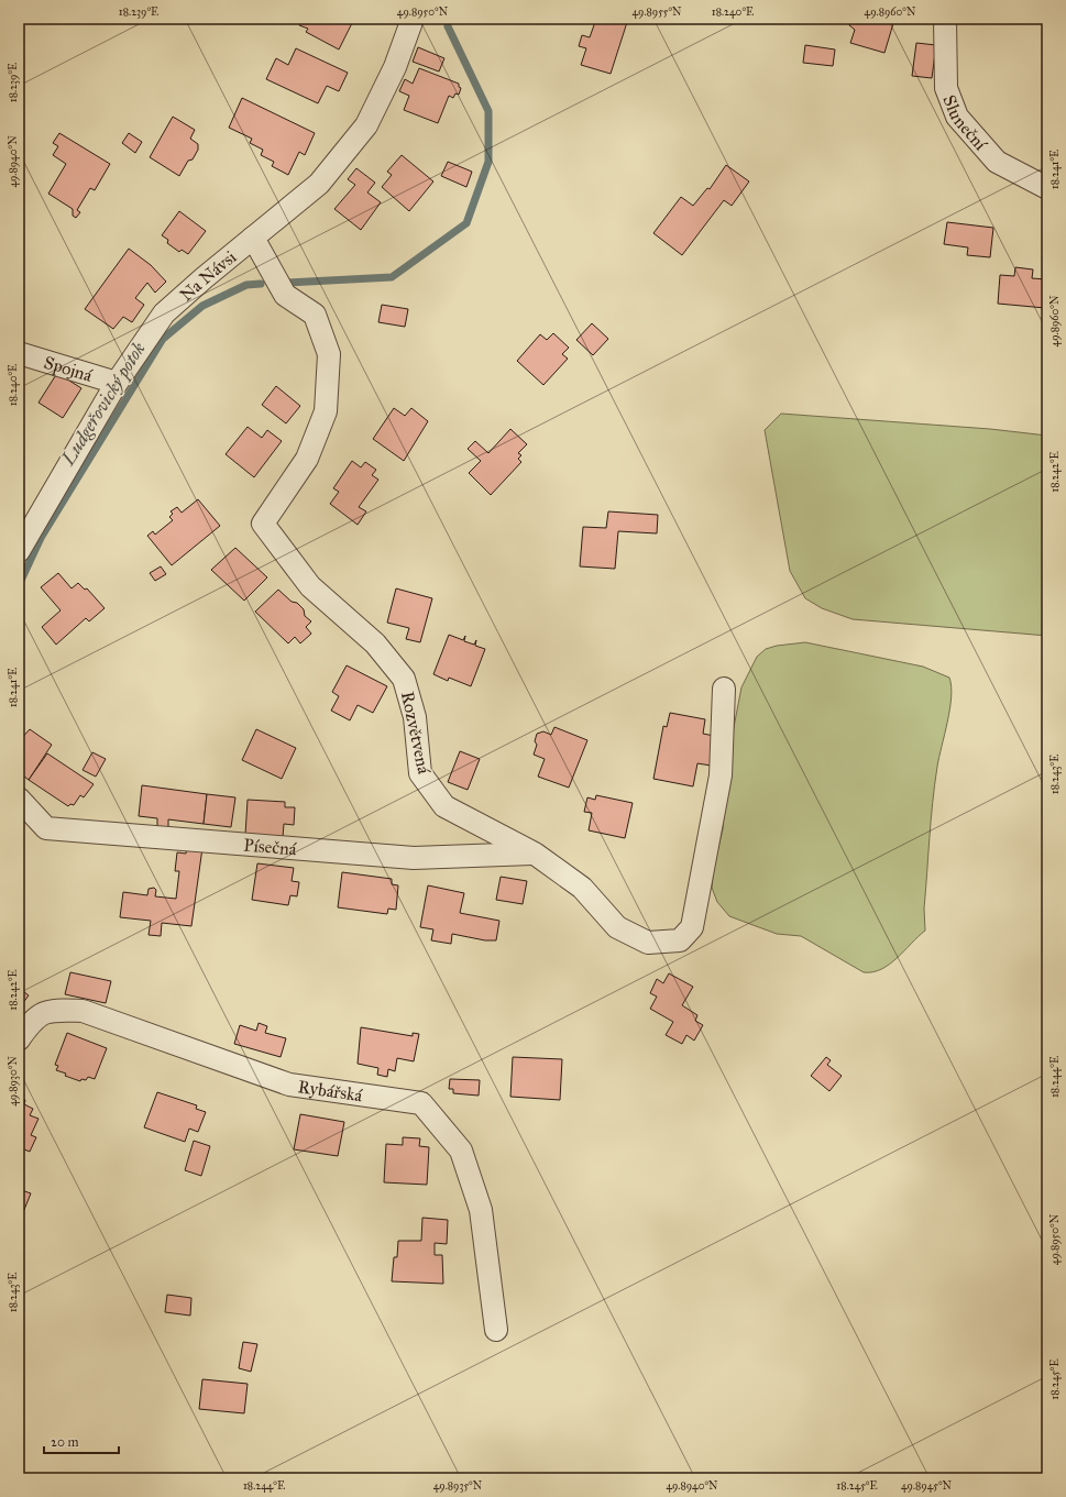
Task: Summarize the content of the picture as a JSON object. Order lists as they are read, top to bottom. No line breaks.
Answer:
{"streets":{"street":["Sluneční","Na Návsi","Spojná","Rozvětvená","Písečná","Rybářská"]},"crossings":[["Na Návsi","Spojná"],["Na Návsi","Rozvětvená"],["Rozvětvená","Písečná"]],"water":["Ludgeřovický potok"],"scale_bar":"20 m","coordinates":["18.239°E","49.8950°N","49.8955°N","18.240°E","49.8960°N","49.8940°N","18.241°E","18.242°E","18.243°E","18.244°E","49.8930°N","18.245°E","49.8935°N","49.8945°N"]}
